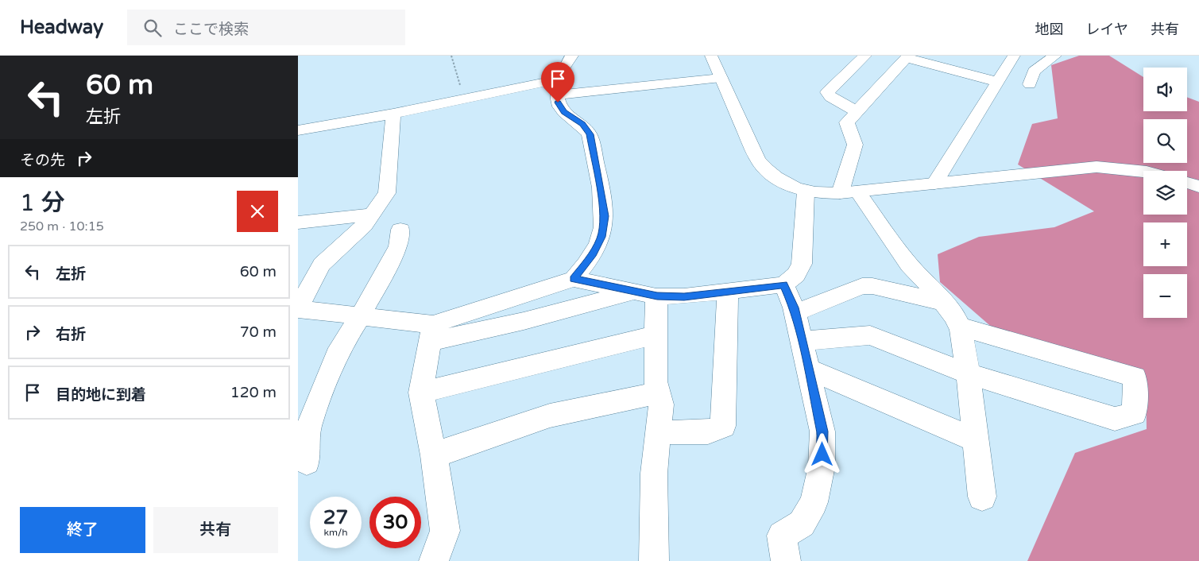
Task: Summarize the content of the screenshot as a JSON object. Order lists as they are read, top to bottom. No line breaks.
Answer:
{"page":{"header":"Headway","search":"ここで検索","nav":["地図","レイヤ","共有"],"turn":["60 m","左折"],"map_buttons":["+","−"],"then":"その先","heading":["1 分","250 m · 10:15"],"list":[{"name":"左折","value":"60 m"},{"name":"右折","value":"70 m"},{"name":"目的地に到着","value":"120 m"}],"speed":"27 km/h","limit":"30","buttons":["終了","共有"]}}
